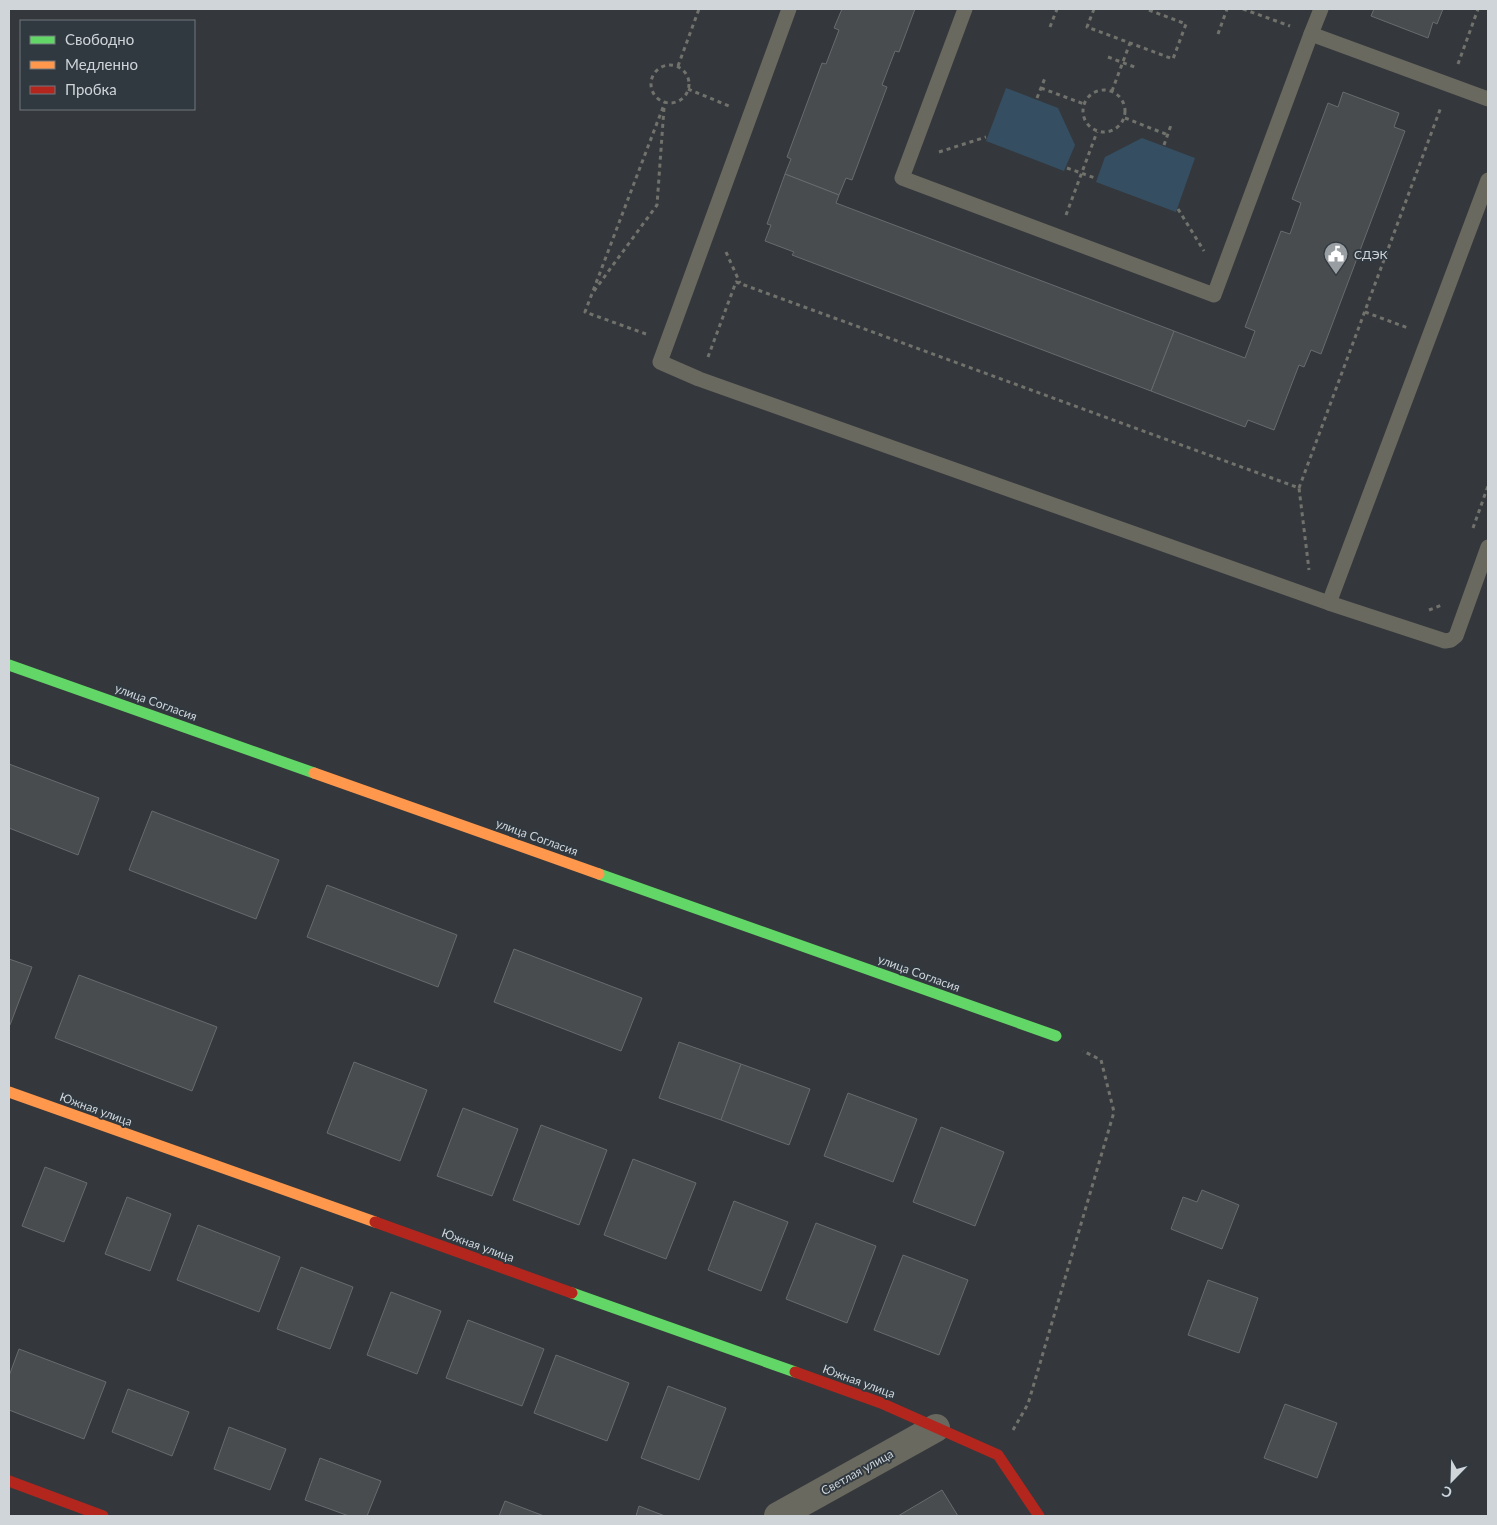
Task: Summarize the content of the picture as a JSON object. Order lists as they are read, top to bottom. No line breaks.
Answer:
{"streets":{"street":["улица Согласия","Южная улица","Светлая улица"]},"crossings":[["Южная улица","Светлая улица"]],"places":{"public building":["СДЭК"]},"legend":["Свободно","Медленно","Пробка"],"north":"bottom left"}
